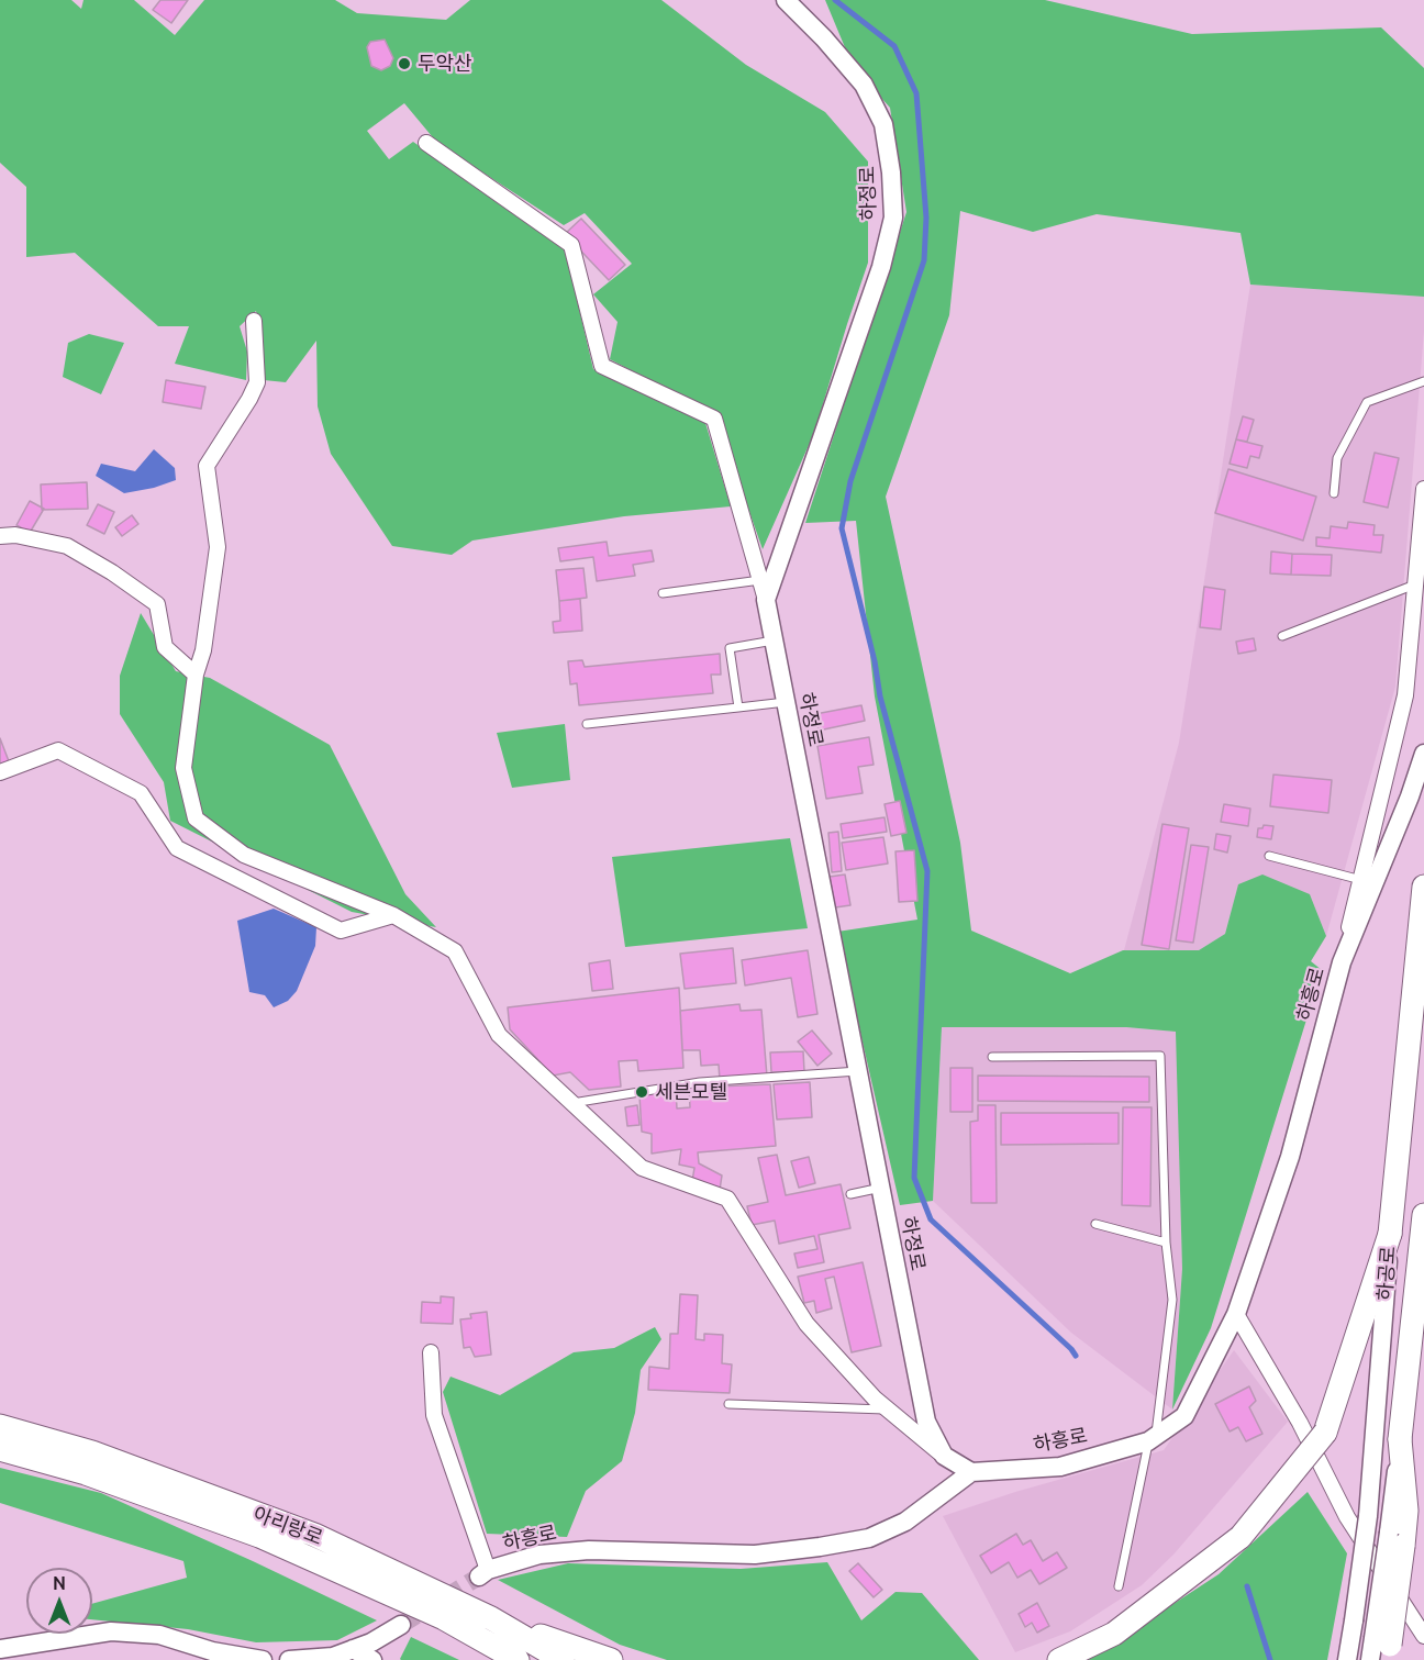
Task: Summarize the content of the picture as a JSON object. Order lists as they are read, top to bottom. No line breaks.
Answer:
{"streets":{"main road":["하공로","아리랑로"],"street":["하정로","하흥로"]},"places":["두악산","세븐모텔"],"north":"top"}
